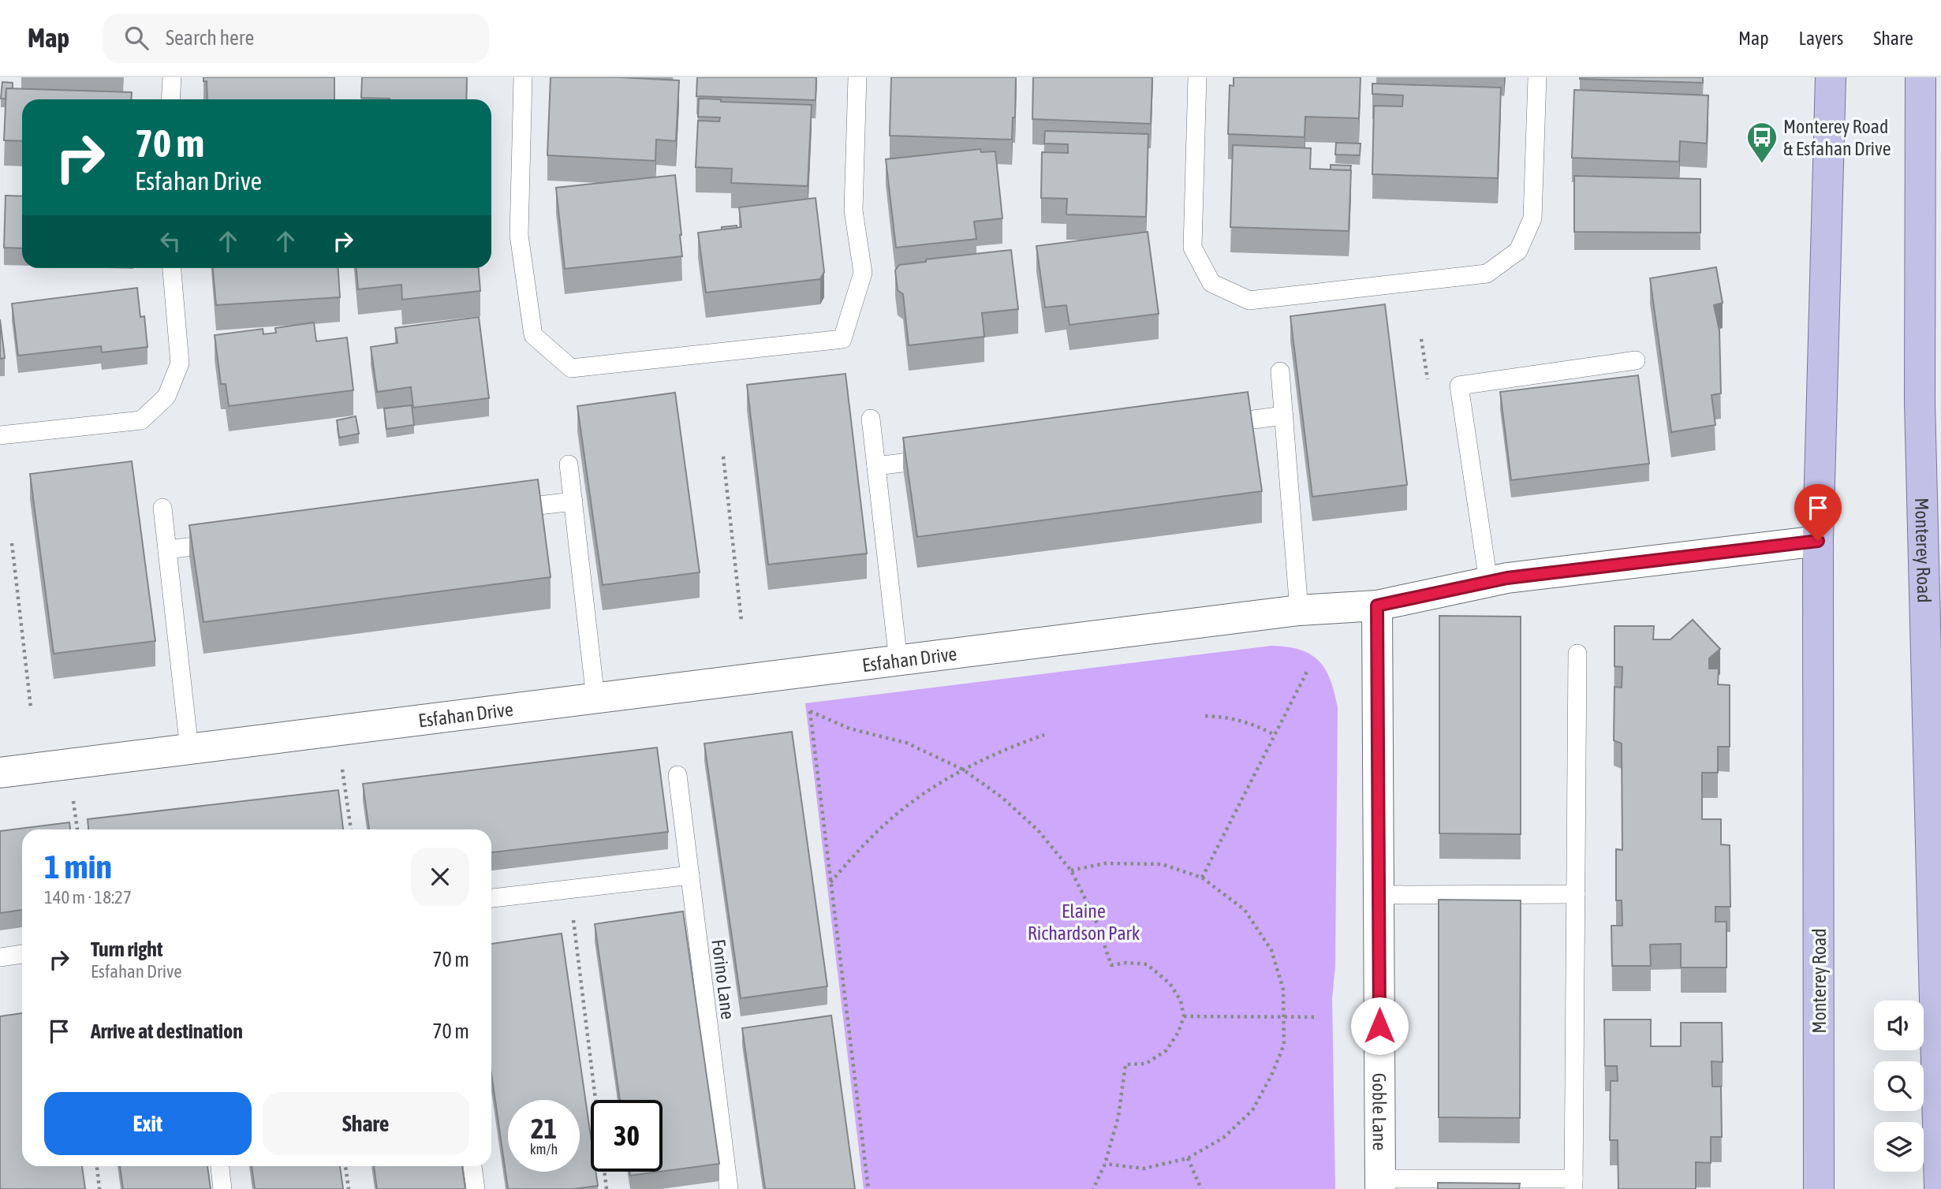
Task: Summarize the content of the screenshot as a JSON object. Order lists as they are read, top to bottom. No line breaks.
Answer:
{"streets":{"main road":["Monterey Road"],"street":["Esfahan Drive","Goble Lane"],"lane":["Forino Lane"]},"crossings":[["Monterey Road","Esfahan Drive"],["Esfahan Drive","Goble Lane"]],"parks":["Elaine Richardson Park"],"places":{"bus stop":["Monterey Road & Esfahan Drive"]},"page":{"header":"Map","search":"Search here","nav":["Map","Layers","Share"],"turn":["70 m","Esfahan Drive"],"heading":["1 min","140 m · 18:27"],"list":[{"name":"Turn right","note":"Esfahan Drive","value":"70 m"},{"name":"Arrive at destination","value":"70 m"}],"buttons":["Exit","Share"],"speed":"21 km/h","limit":"30"}}
